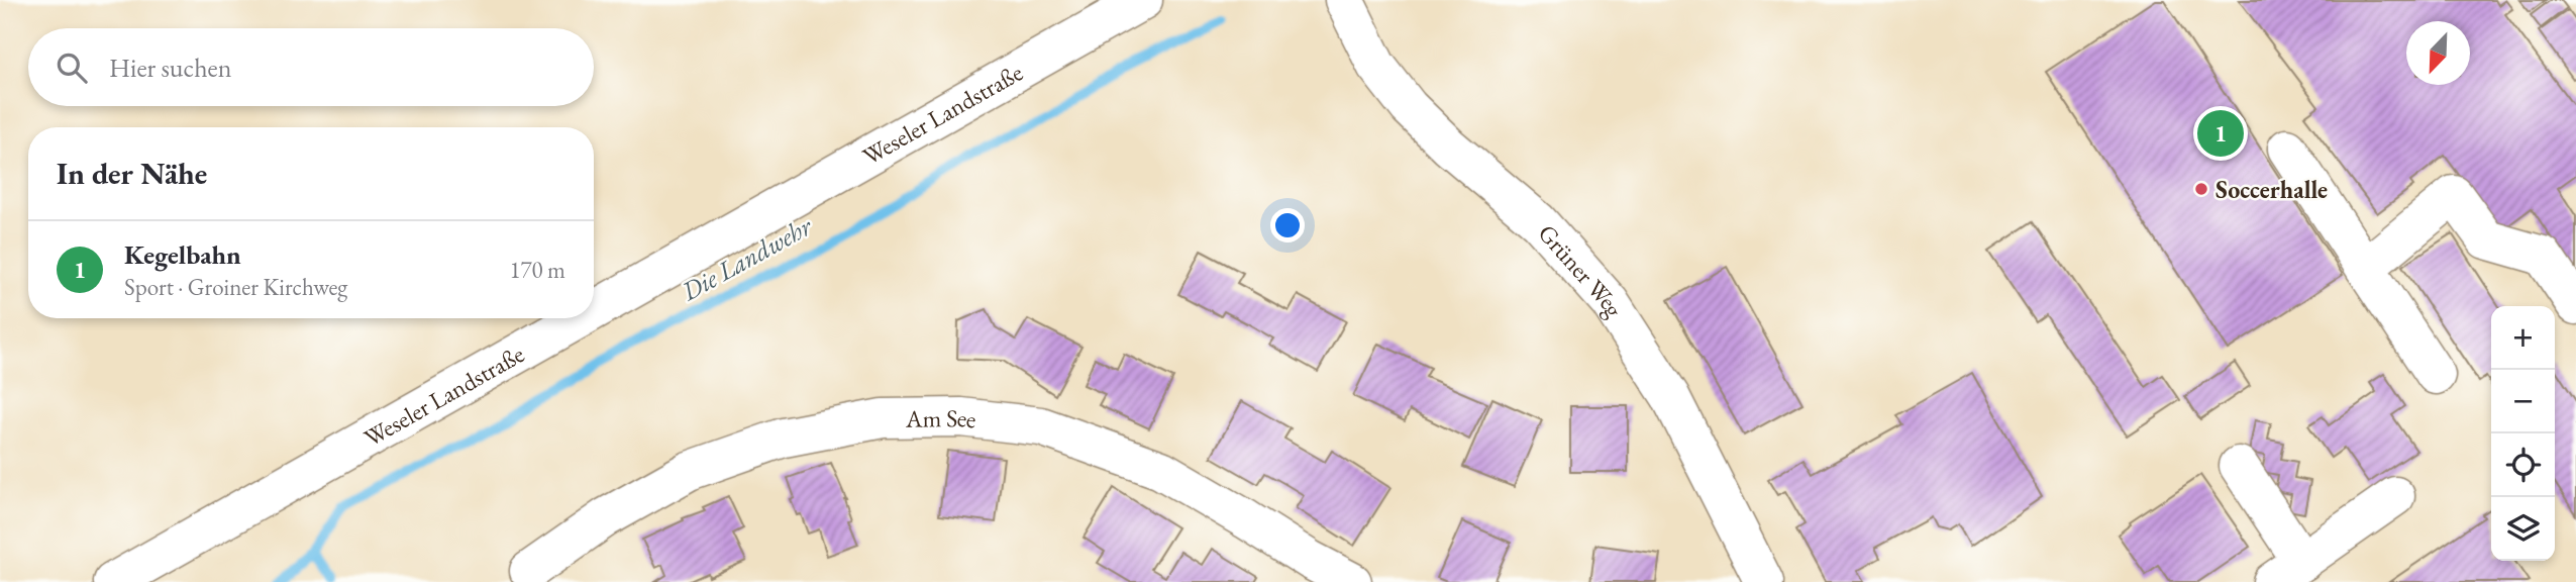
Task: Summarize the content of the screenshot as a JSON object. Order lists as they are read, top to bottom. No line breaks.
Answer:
{"streets":{"street":["Weseler Landstraße","Grüner Weg","Am See"]},"water":["Die Landwehr"],"places":["Soccerhalle"],"north":"bottom left","page":{"search":"Hier suchen","pins":"1","heading":"In der Nähe","list":[{"mark":"1","name":"Kegelbahn","note":"Sport · Groiner Kirchweg","value":"170 m"}],"map_buttons":["+","−"]}}
